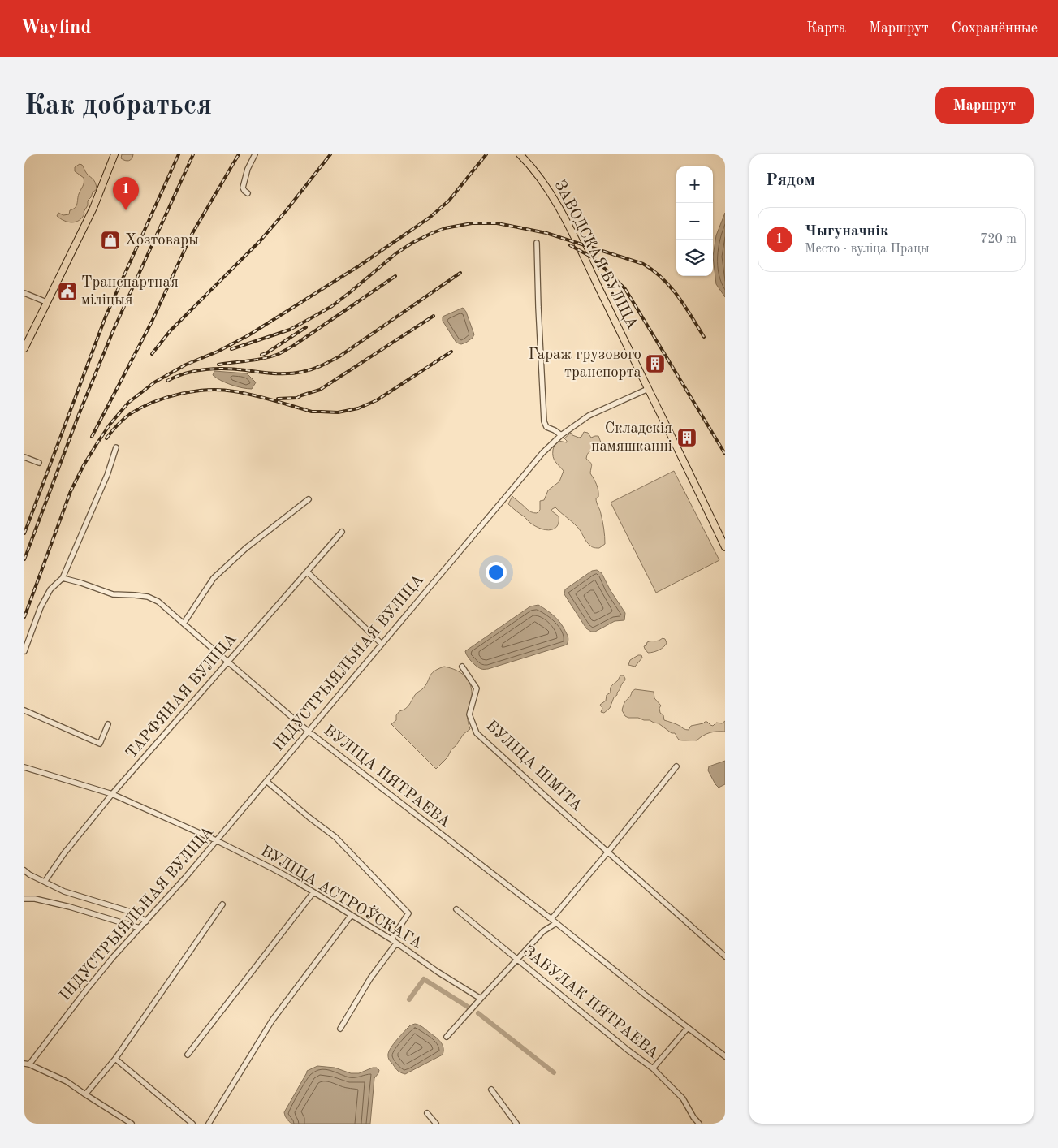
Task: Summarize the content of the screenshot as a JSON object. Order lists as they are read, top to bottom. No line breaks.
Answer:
{"streets":{"main road":["ЗАВОДСКАЯ ВУЛІЦА"],"street":["ІНДУСТРЫЯЛЬНАЯ ВУЛІЦА","ТАРФЯНАЯ ВУЛІЦА","ВУЛІЦА ШМІТА","ВУЛІЦА ПЯТРАЕВА","ВУЛІЦА АСТРОЎСКАГА","ЗАВУЛАК ПЯТРАЕВА"]},"crossings":[["ЗАВОДСКАЯ ВУЛІЦА","ІНДУСТРЫЯЛЬНАЯ ВУЛІЦА"],["ІНДУСТРЫЯЛЬНАЯ ВУЛІЦА","ВУЛІЦА ПЯТРАЕВА"],["ІНДУСТРЫЯЛЬНАЯ ВУЛІЦА","ВУЛІЦА АСТРОЎСКАГА"],["ТАРФЯНАЯ ВУЛІЦА","ВУЛІЦА ПЯТРАЕВА"],["ТАРФЯНАЯ ВУЛІЦА","ВУЛІЦА АСТРОЎСКАГА"]],"places":{"shop":["Хозтовары"],"public building":["Транспартная міліцыя"],"building":["Гараж грузового транспорта","Складскія памяшканні"]},"page":{"header":"Wayfind","nav":["Карта","Маршрут","Сохранённые"],"buttons":"Маршрут","title":"Как добраться","heading":"Рядом","map_buttons":["+","−"],"pins":"1","list":[{"mark":"1","name":"Чыгуначнік","note":"Место · вуліца Працы","value":"720 m"}]}}
